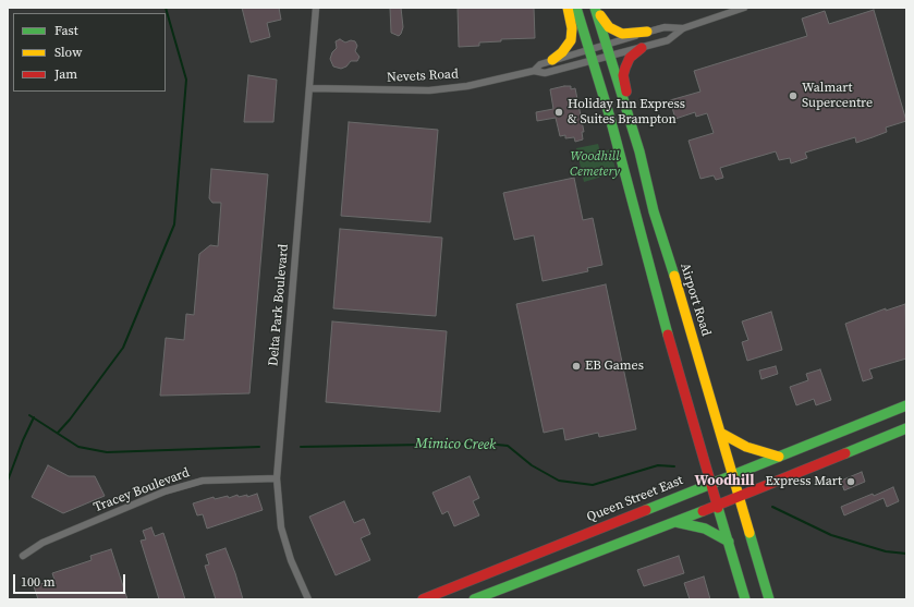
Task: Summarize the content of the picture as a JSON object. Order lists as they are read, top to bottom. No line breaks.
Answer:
{"streets":{"main road":["Airport Road","Queen Street East"],"street":["Nevets Road","Delta Park Boulevard","Tracey Boulevard"]},"crossings":[["Nevets Road","Airport Road"],["Nevets Road","Delta Park Boulevard"],["Airport Road","Queen Street East"],["Delta Park Boulevard","Tracey Boulevard"]],"districts":["Woodhill"],"water":["Mimico Creek"],"parks":["Woodhill Cemetery"],"places":["Walmart Supercentre","Holiday Inn Express & Suites Brampton","EB Games","Express Mart"],"legend":["Fast","Slow","Jam"],"scale_bar":"100 m"}
